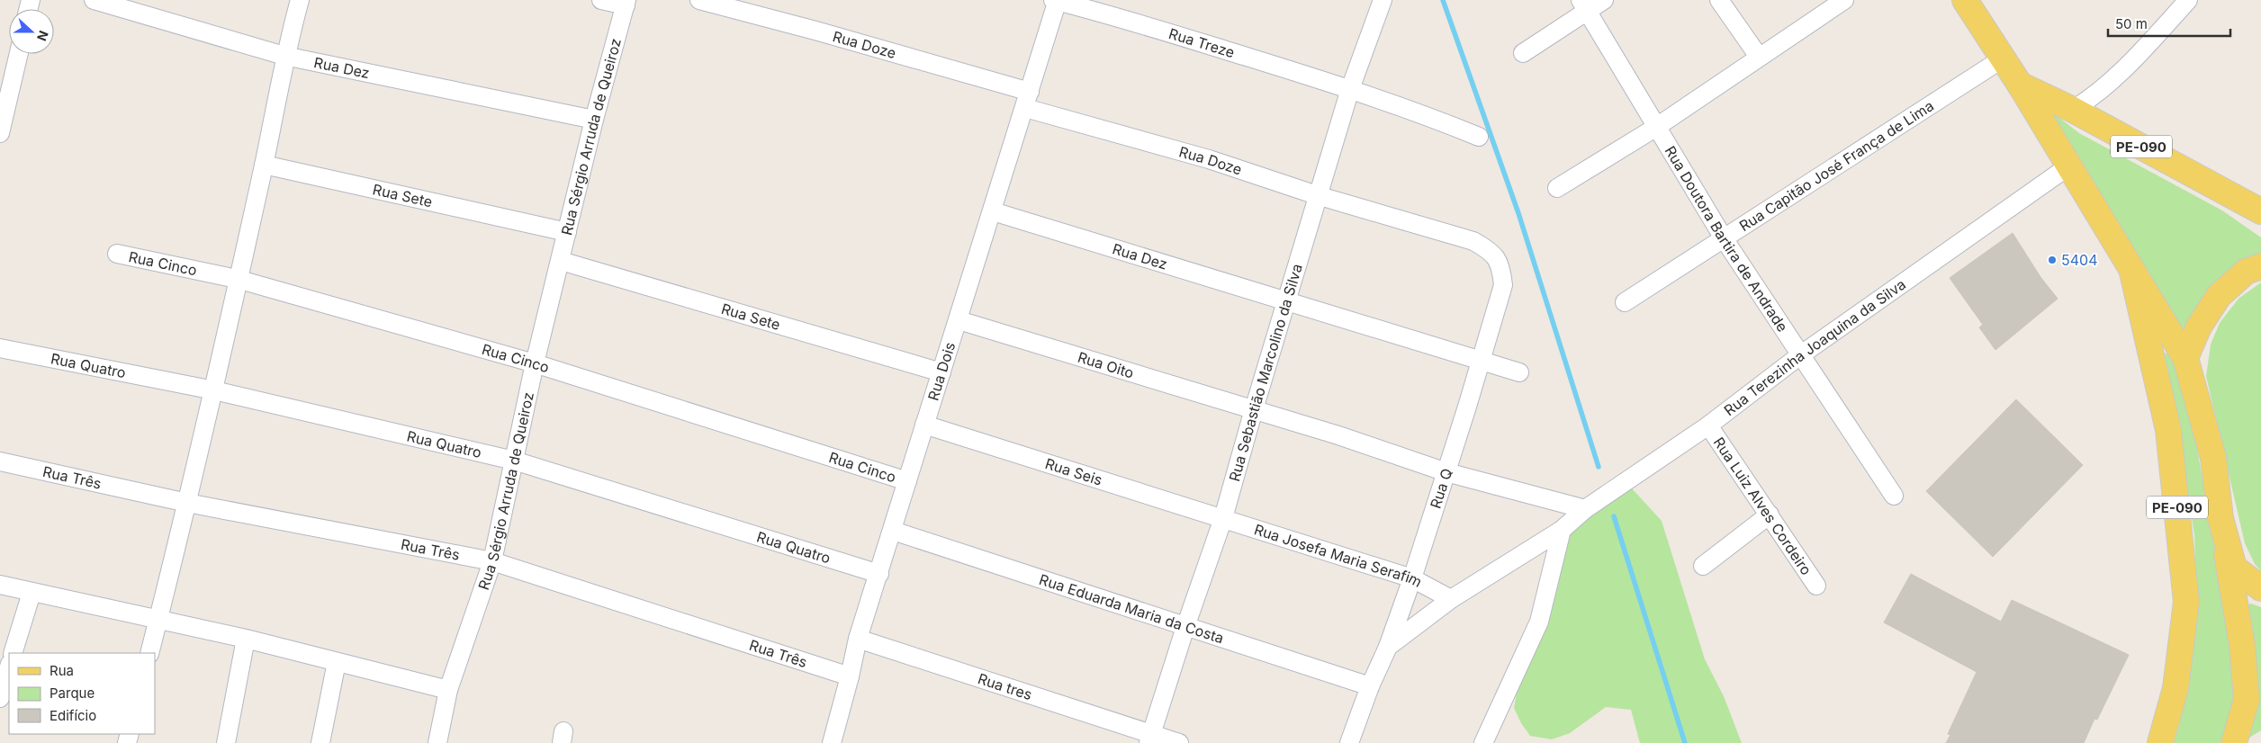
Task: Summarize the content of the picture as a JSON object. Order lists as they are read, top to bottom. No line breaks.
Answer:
{"streets":{"main road":["PE-090"],"street":["Rua Treze","Rua Doze","Rua Dez","Rua Sérgio Arruda de Queiroz","Rua Capitão José França de Lima","Rua Sete","Rua Doutora Bartira de Andrade","Rua Cinco","Rua Terezinha Joaquina da Silva","Rua Quatro","Rua Oito","Rua Dois","Rua Sebastião Marcolino da Silva","Rua Seis","Rua Três","Rua Q","Rua Luiz Alves Cordeiro","Rua Josefa Maria Serafim","Rua Eduarda Maria da Costa","Rua tres"]},"crossings":[["Rua Treze","Rua Dois"],["Rua Treze","Rua Sebastião Marcolino da Silva"],["Rua Doze","Rua Dois"],["Rua Doze","Rua Sebastião Marcolino da Silva"],["Rua Doze","Rua Q"],["Rua Dez","Rua Sérgio Arruda de Queiroz"],["Rua Dez","Rua Dois"],["Rua Dez","Rua Sebastião Marcolino da Silva"],["Rua Dez","Rua Q"],["Rua Sérgio Arruda de Queiroz","Rua Sete"],["Rua Sérgio Arruda de Queiroz","Rua Cinco"],["Rua Sérgio Arruda de Queiroz","Rua Quatro"],["Rua Sérgio Arruda de Queiroz","Rua Três"],["PE-090","Rua Capitão José França de Lima"],["PE-090","Rua Terezinha Joaquina da Silva"],["Rua Capitão José França de Lima","Rua Doutora Bartira de Andrade"],["Rua Sete","Rua Dois"],["Rua Doutora Bartira de Andrade","Rua Terezinha Joaquina da Silva"],["Rua Cinco","Rua Dois"],["Rua Terezinha Joaquina da Silva","Rua Oito"],["Rua Terezinha Joaquina da Silva","Rua Q"],["Rua Terezinha Joaquina da Silva","Rua Luiz Alves Cordeiro"],["Rua Terezinha Joaquina da Silva","Rua Josefa Maria Serafim"],["Rua Quatro","Rua Dois"],["Rua Oito","Rua Dois"],["Rua Oito","Rua Sebastião Marcolino da Silva"],["Rua Oito","Rua Q"],["Rua Dois","Rua Seis"],["Rua Dois","Rua Três"],["Rua Dois","Rua Eduarda Maria da Costa"],["Rua Dois","Rua tres"],["Rua Sebastião Marcolino da Silva","Rua Seis"],["Rua Sebastião Marcolino da Silva","Rua Josefa Maria Serafim"],["Rua Sebastião Marcolino da Silva","Rua Eduarda Maria da Costa"],["Rua Sebastião Marcolino da Silva","Rua tres"],["Rua Seis","Rua Josefa Maria Serafim"],["Rua Q","Rua Josefa Maria Serafim"],["Rua Q","Rua Eduarda Maria da Costa"]],"places":["5404"],"legend":["Rua","Parque","Edifício"],"scale_bar":"50 m","north":"right"}
